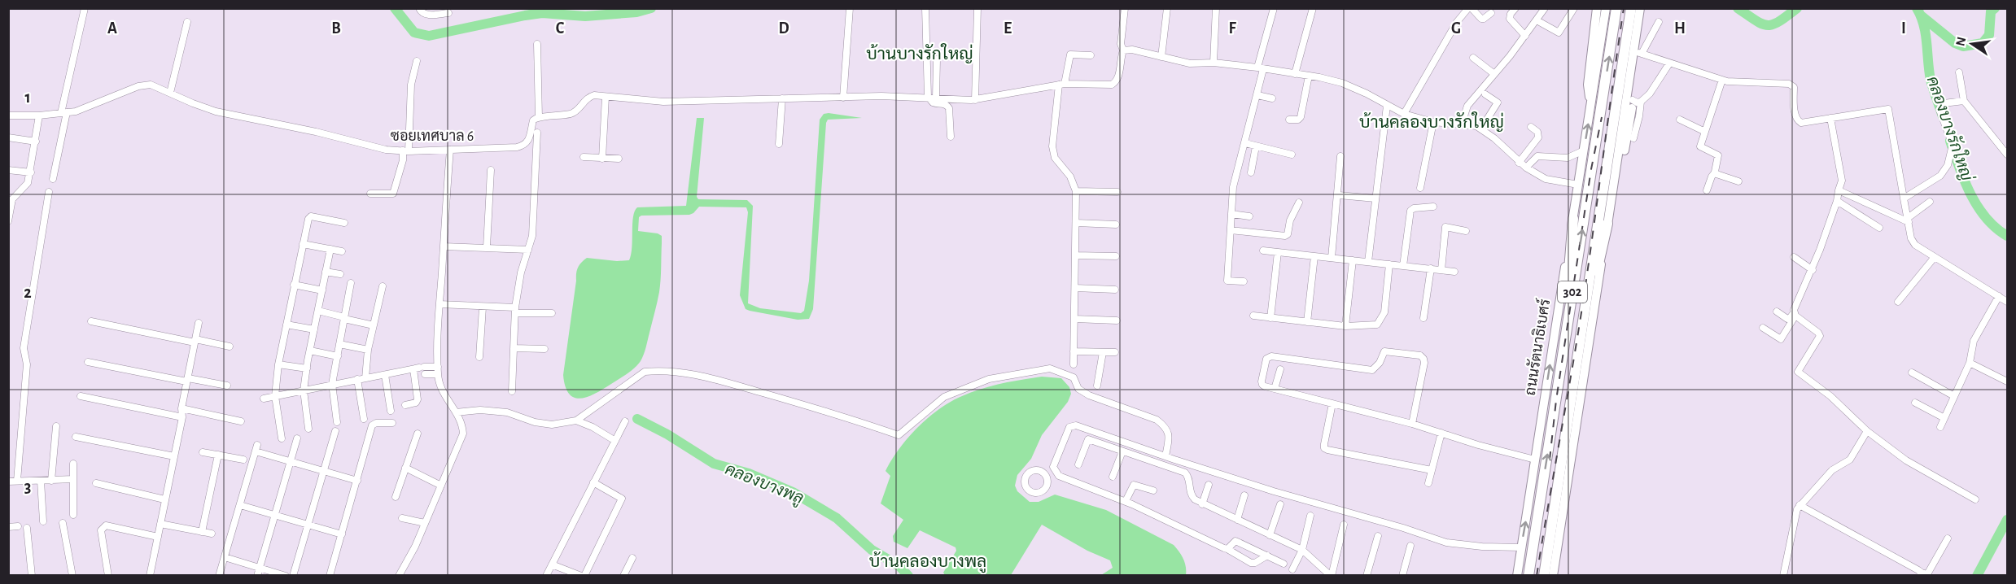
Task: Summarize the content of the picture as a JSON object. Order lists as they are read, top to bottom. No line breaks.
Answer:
{"streets":{"main road":["302","ถนนรัตนาธิเบศร์"],"street":["ซอยเทศบาล 6"]},"districts":["บ้านบางรักใหญ่","บ้านคลองบางรักใหญ่","บ้านคลองบางพลู"],"water":["คลองบางรักใหญ่","คลองบางพลู"],"north":"left","grid":{"columns":["A","B","C","D","E","F","G","H","I"],"rows":["1","2","3"]}}
